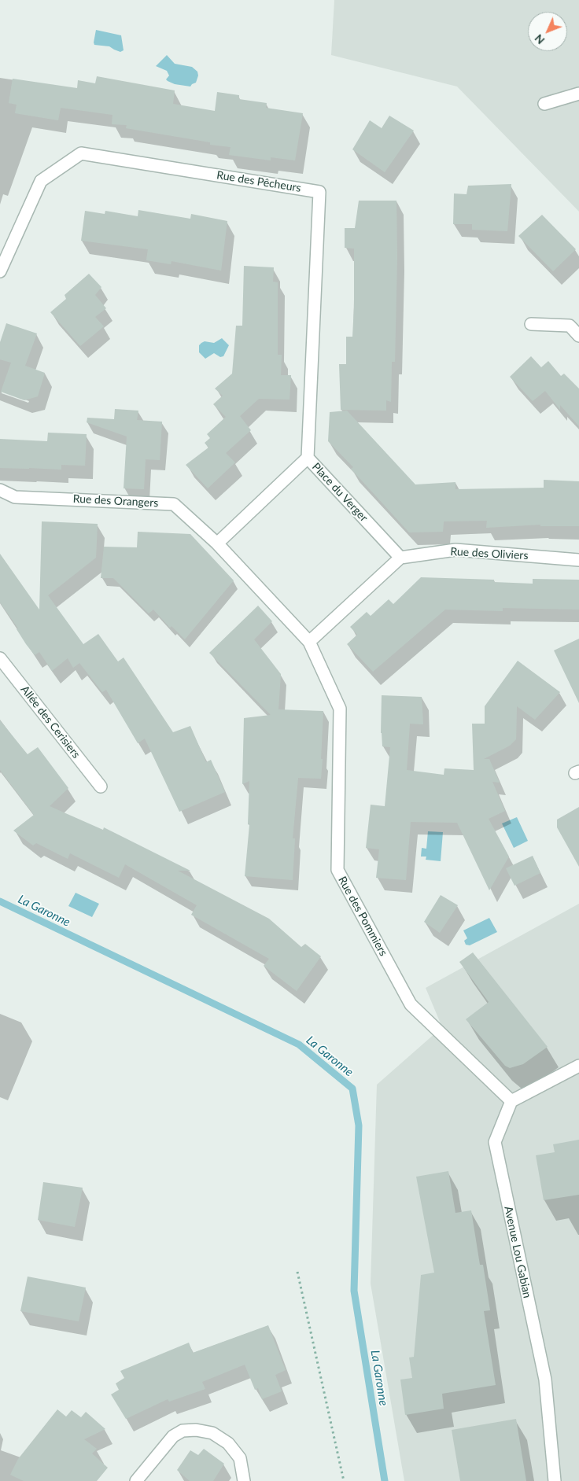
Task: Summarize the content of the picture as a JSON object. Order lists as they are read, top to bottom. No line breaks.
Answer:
{"streets":{"street":["Rue des Pêcheurs","Place du Verger","Rue des Orangers","Rue des Oliviers","Allée des Cerisiers","Rue des Pommiers","Avenue Lou Gabian"]},"crossings":[["Rue des Pêcheurs","Place du Verger"],["Place du Verger","Rue des Orangers"],["Place du Verger","Rue des Oliviers"],["Rue des Pommiers","Avenue Lou Gabian"]],"water":["La Garonne"],"north":"bottom left"}
